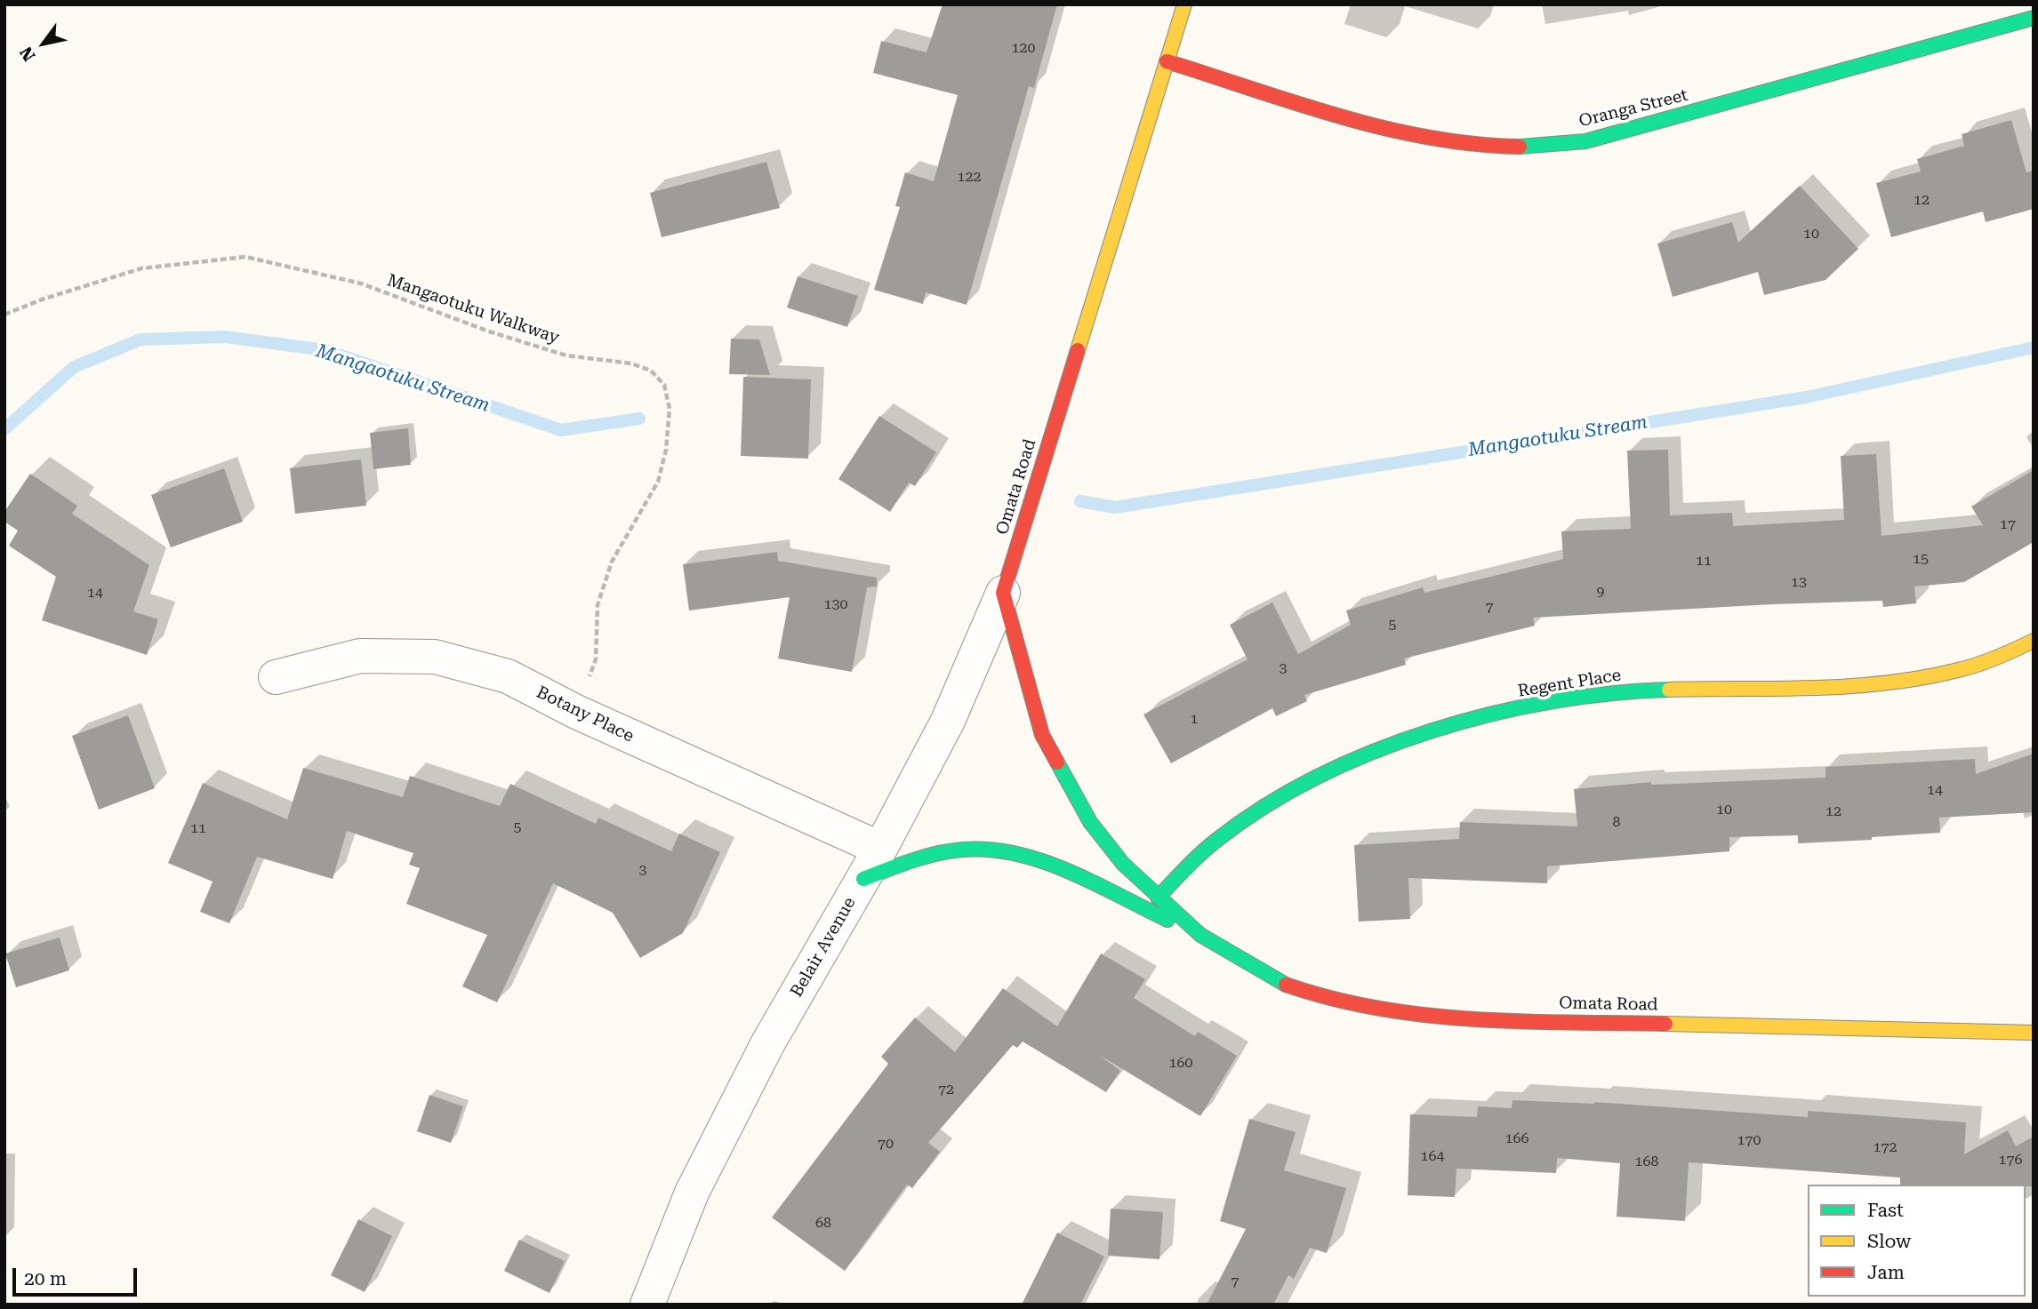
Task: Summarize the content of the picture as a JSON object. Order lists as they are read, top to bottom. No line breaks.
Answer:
{"streets":{"main road":["Oranga Street","Omata Road","Regent Place"],"street":["Botany Place","Belair Avenue"],"path":["Mangaotuku Walkway"]},"crossings":[["Oranga Street","Omata Road"],["Mangaotuku Walkway","Botany Place"],["Omata Road","Regent Place"],["Omata Road","Belair Avenue"],["Botany Place","Belair Avenue"]],"water":["Mangaotuku Stream"],"house_numbers":["120","122","12","10","17","15","11","13","9","14","130","7","5","3","1","14","10","12","8","5","11","3","160","72","166","170","70","172","164","176","168","68","7"],"legend":["Fast","Slow","Jam"],"scale_bar":"20 m","north":"bottom left"}
